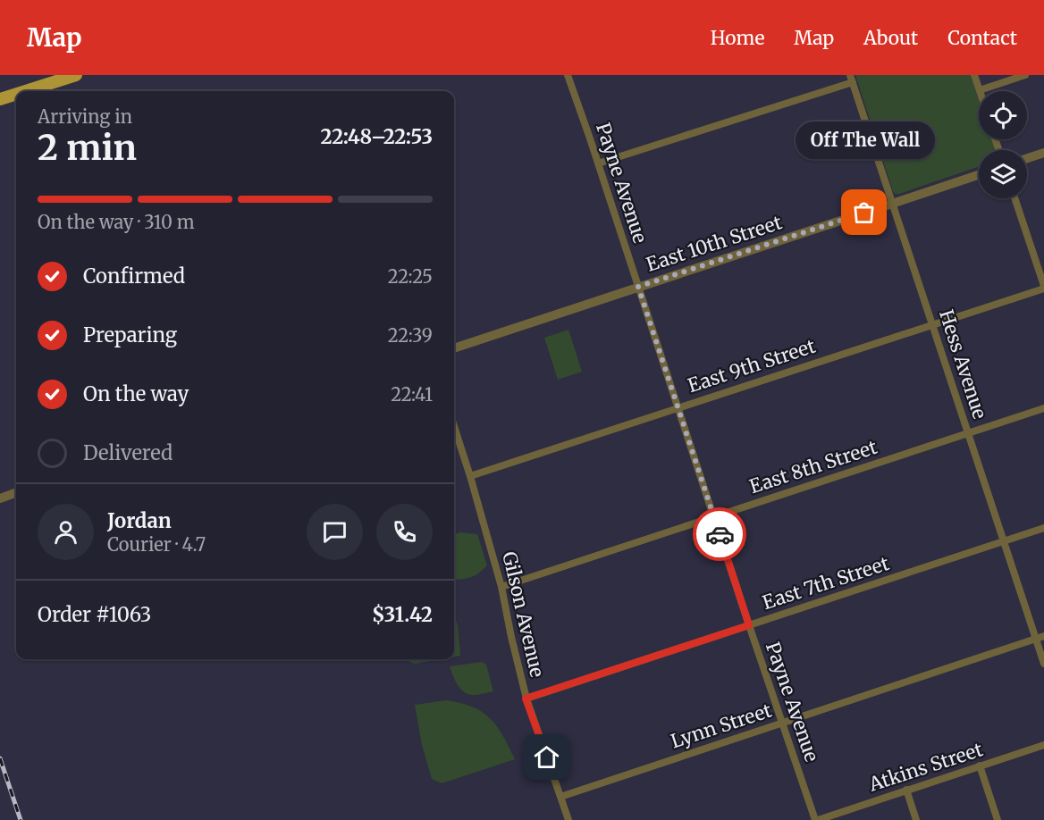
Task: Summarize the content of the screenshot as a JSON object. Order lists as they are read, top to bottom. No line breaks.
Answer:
{"streets":{"street":["Payne Avenue","East 10th Street","Hess Avenue","East 9th Street","East 8th Street","East 7th Street","Gilson Avenue","Lynn Street","Atkins Street"]},"crossings":[["Payne Avenue","East 10th Street"],["Payne Avenue","East 9th Street"],["Payne Avenue","East 8th Street"],["Payne Avenue","East 7th Street"],["Payne Avenue","Lynn Street"],["Payne Avenue","Atkins Street"],["East 10th Street","Hess Avenue"],["Hess Avenue","East 9th Street"],["Hess Avenue","East 8th Street"],["Hess Avenue","East 7th Street"],["Hess Avenue","Lynn Street"],["East 9th Street","Gilson Avenue"],["East 8th Street","Gilson Avenue"],["East 7th Street","Gilson Avenue"],["Gilson Avenue","Lynn Street"]],"places":["Off The Wall"],"page":{"header":"Map","nav":["Home","Map","About","Contact"],"heading":["2 min","Arriving in","22:48–22:53"],"panel":["Jordan","Courier · 4.7","Order #1063","$31.42"],"bubble":"Off The Wall","bar":"On the way · 310 m","list":[["Confirmed","22:25"],["Preparing","22:39"],["On the way","22:41"],"Delivered"]}}
